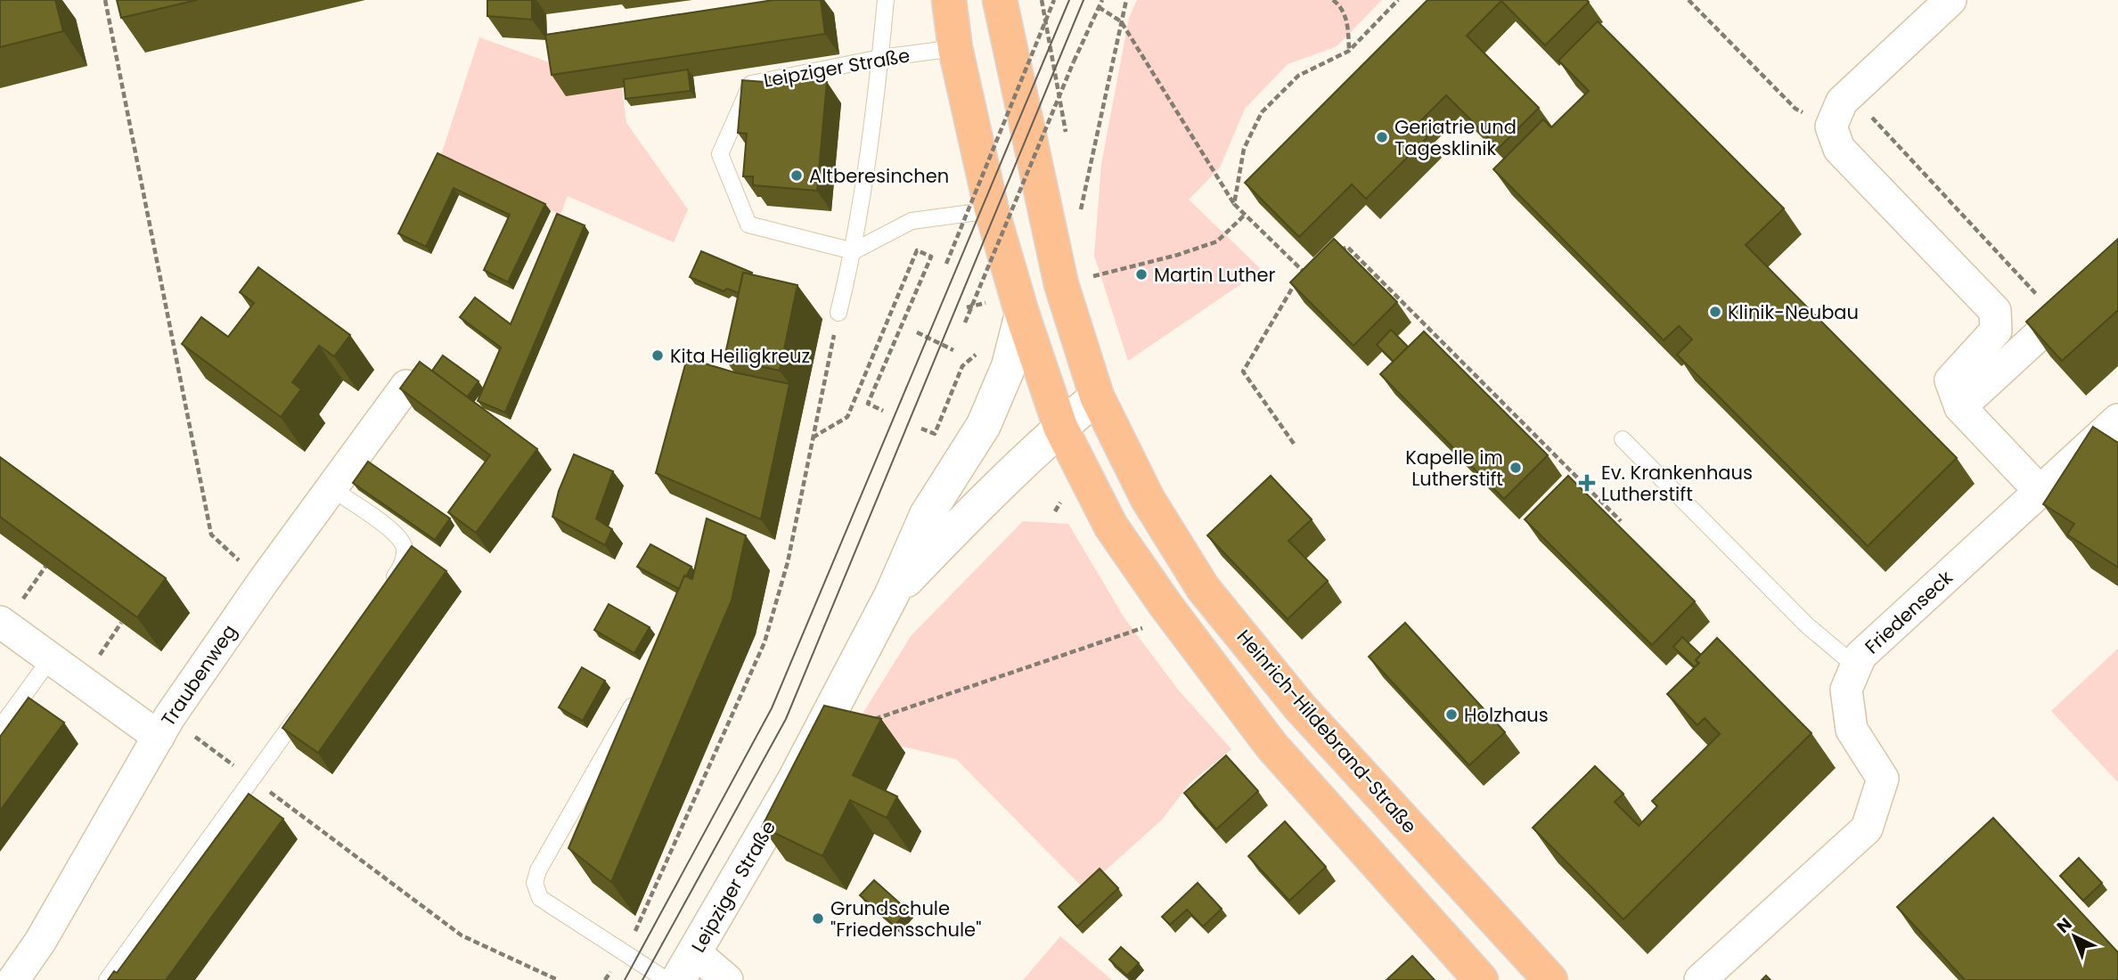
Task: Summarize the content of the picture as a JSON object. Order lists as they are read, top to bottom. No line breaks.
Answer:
{"streets":{"main road":["Heinrich-Hildebrand-Straße"],"street":["Leipziger Straße","Friedenseck","Traubenweg"]},"crossings":[["Leipziger Straße","Heinrich-Hildebrand-Straße"]],"places":{"other":["Geriatrie und Tagesklinik","Altberesinchen","Martin Luther","Klinik-Neubau","Kita Heiligkreuz","Kapelle im Lutherstift","Holzhaus","Grundschule \"Friedensschule\""],"health":["Ev. Krankenhaus Lutherstift"]},"north":"top left"}
